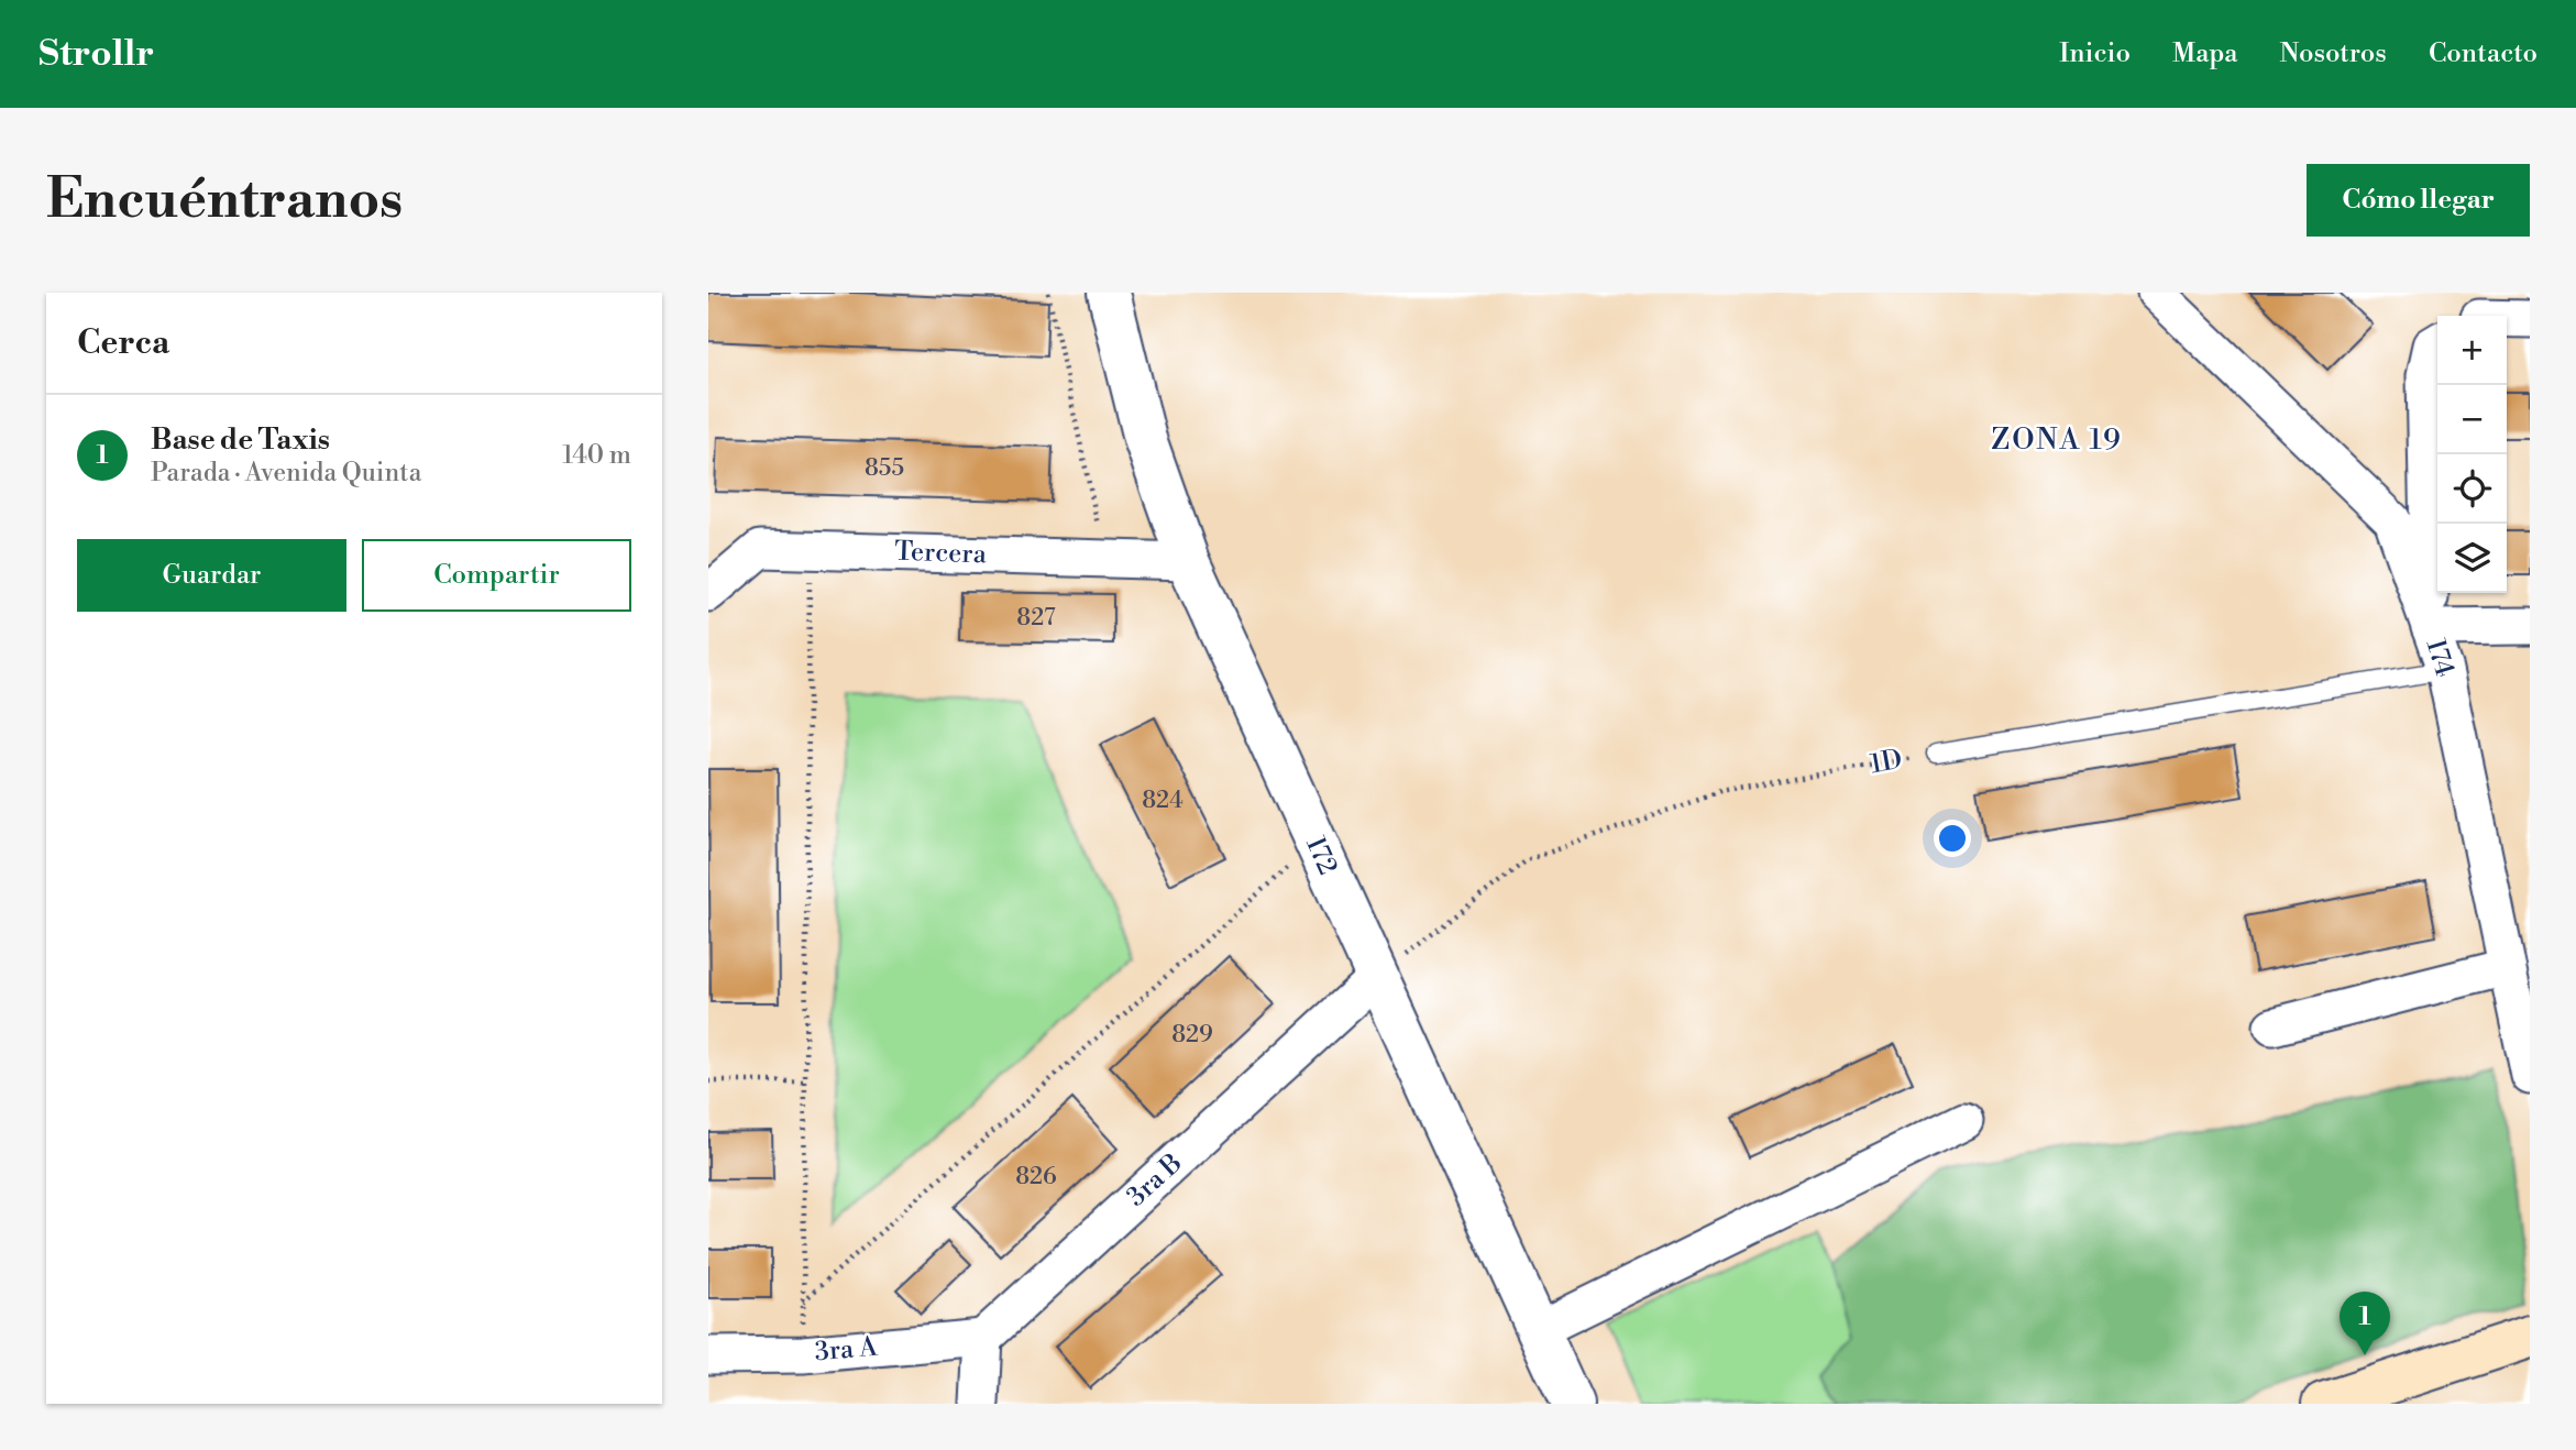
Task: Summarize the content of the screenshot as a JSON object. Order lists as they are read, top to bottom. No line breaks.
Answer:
{"streets":{"street":["Tercera","174","172","3ra B","3ra A"],"lane":["1D"]},"crossings":[["Tercera","172"],["174","1D"],["1D","172"],["1D","3ra B"],["172","3ra B"],["3ra B","3ra A"]],"districts":["ZONA 19"],"house_numbers":["855","827","824","829","826"],"page":{"header":"Strollr","nav":["Inicio","Mapa","Nosotros","Contacto"],"buttons":["Cómo llegar",["Guardar","Compartir"]],"title":"Encuéntranos","heading":"Cerca","map_buttons":["+","−"],"list":[{"mark":"1","name":"Base de Taxis","note":"Parada · Avenida Quinta","value":"140 m"}],"pins":"1"}}
